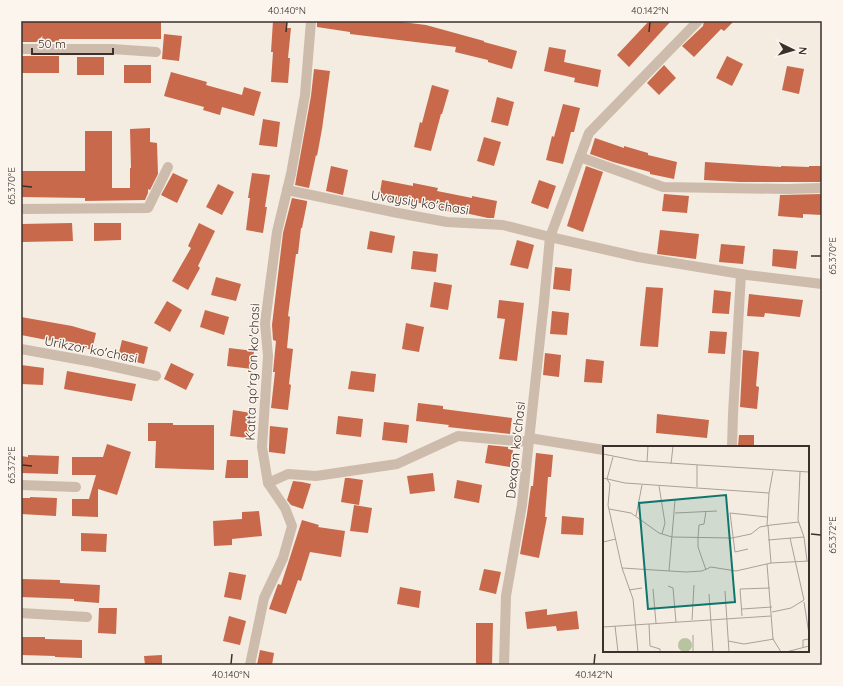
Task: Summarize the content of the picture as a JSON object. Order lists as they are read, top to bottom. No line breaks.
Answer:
{"streets":{"street":["Uvaysiy ko'chasi","Urikzor ko'chasi","Katta qo'rg'on ko'chasi","Dexqon ko'chasi"]},"crossings":[["Uvaysiy ko'chasi","Katta qo'rg'on ko'chasi"],["Uvaysiy ko'chasi","Dexqon ko'chasi"]],"scale_bar":"50 m","north":"right","coordinates":["40.140°N","40.142°N","65.370°E","65.372°E"]}
